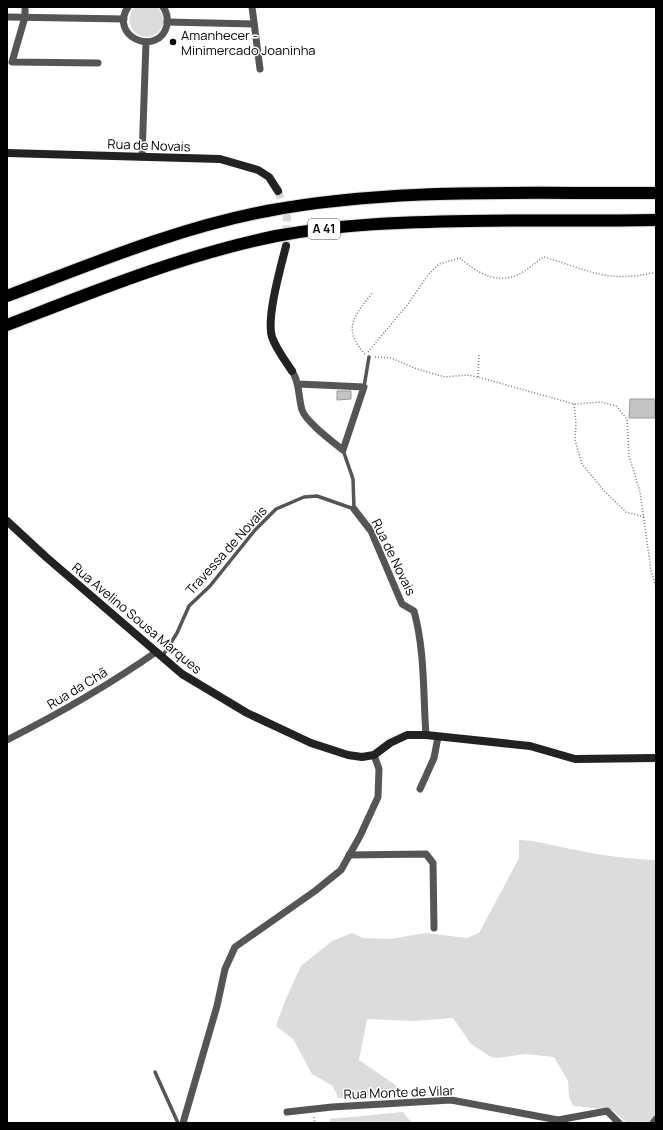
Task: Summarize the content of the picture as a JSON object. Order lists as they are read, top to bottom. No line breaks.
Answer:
{"streets":{"highway":["A 41"],"street":["Rua de Novais","Rua Avelino Sousa Marques","Rua da Chã","Rua Monte de Vilar"],"lane":["Travessa de Novais"]},"crossings":[["Rua de Novais","Travessa de Novais"],["Travessa de Novais","Rua Avelino Sousa Marques"],["Travessa de Novais","Rua da Chã"],["Rua Avelino Sousa Marques","Rua da Chã"]],"places":["Amanhecer - Minimercado Joaninha"]}
